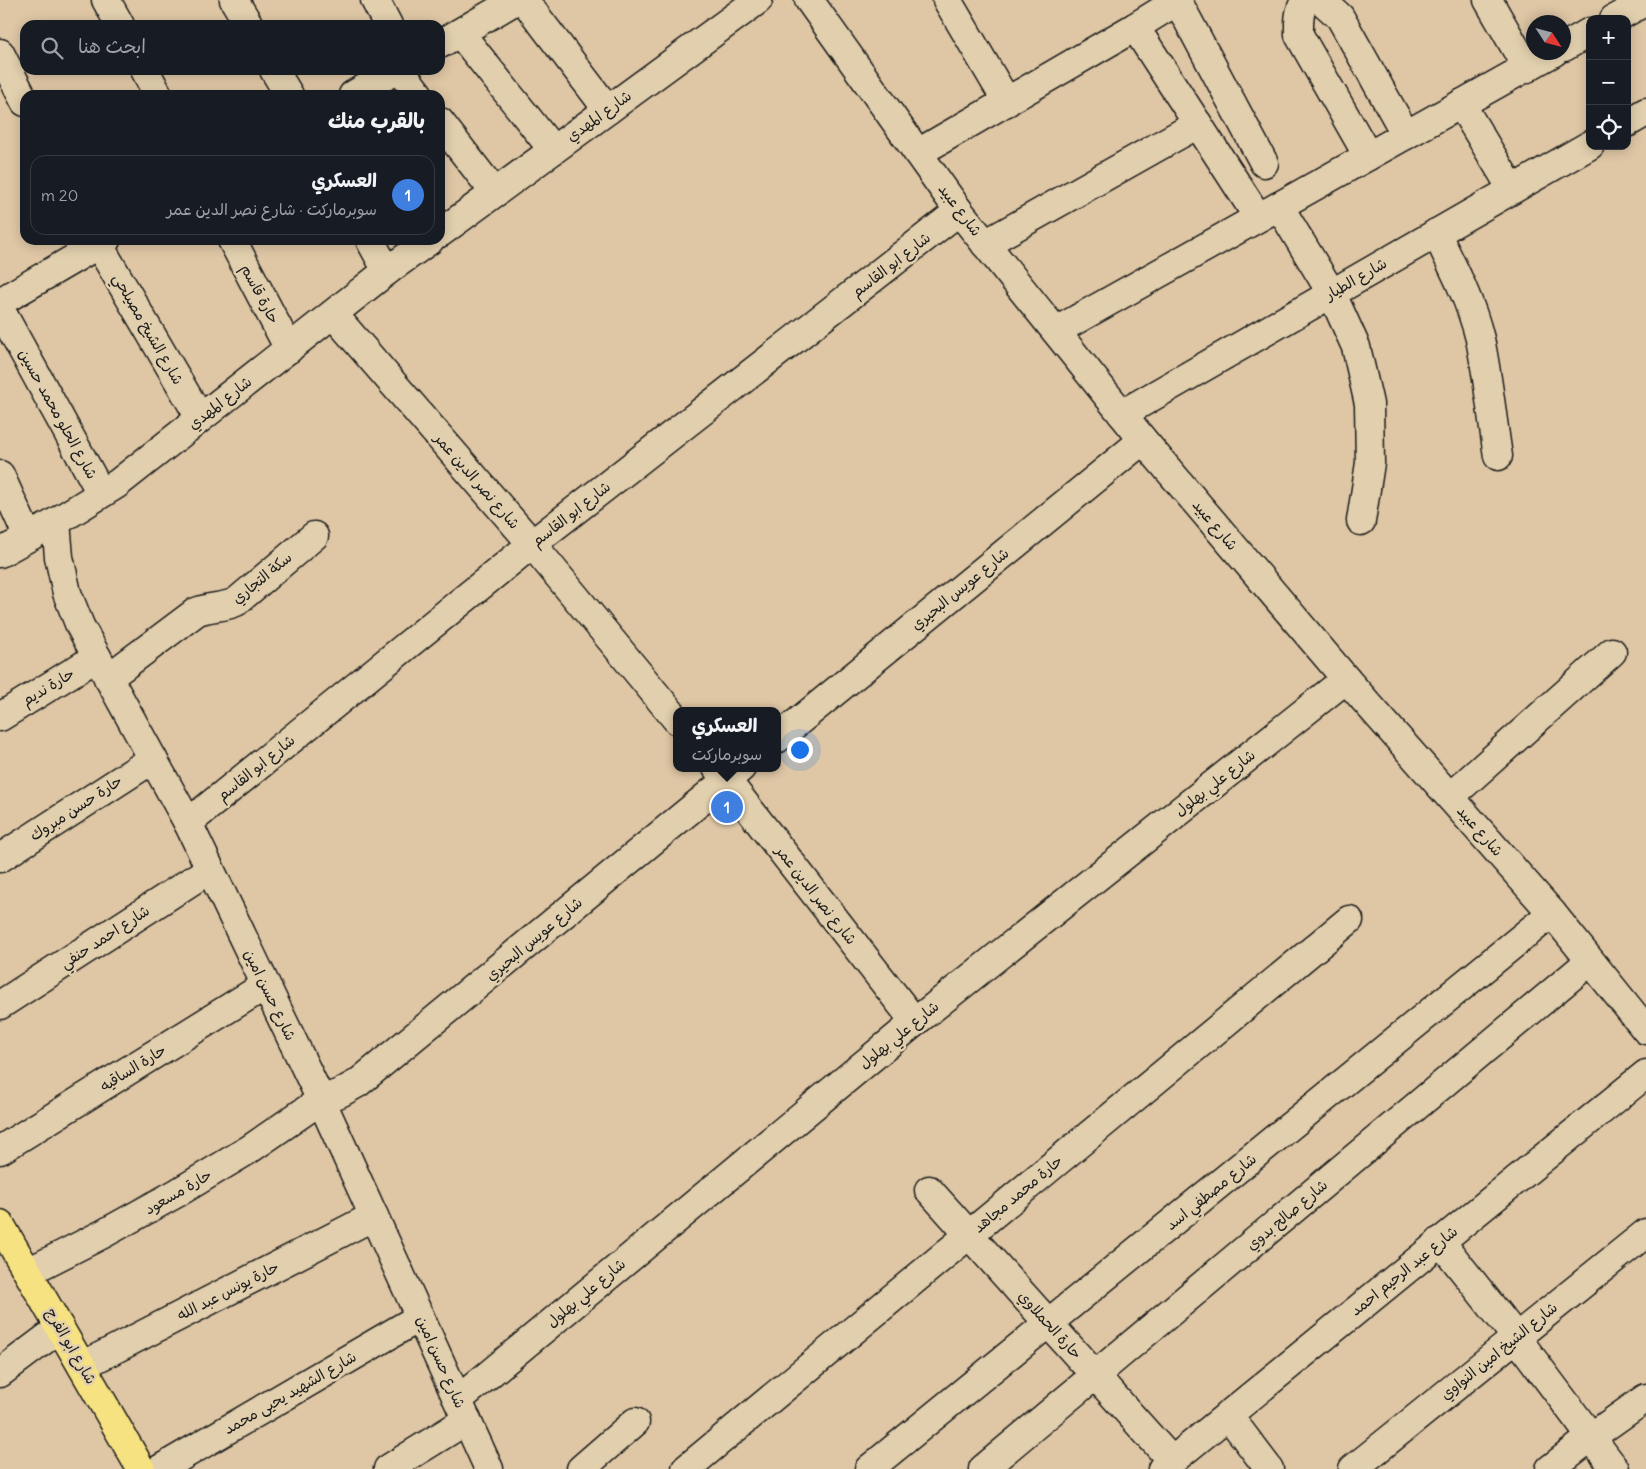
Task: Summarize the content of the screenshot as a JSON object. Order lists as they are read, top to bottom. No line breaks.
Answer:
{"streets":{"main road":["شارع ابو الفرج"],"street":["شارع المهدي","شارع عبيد","شارع ابو القاسم","شارع الطيار","حارة قاسم","شارع الشيخ مصيلحي","شارع الحلو محمد حسين","شارع نصر الدين عمر","سكة التجاري","شارع عويس البحيري","حارة نديم","شارع علي بهلول","حارة حسن مبروك","شارع احمد حنفي","شارع حسن امين","حارة الساقيه","حارة مسعود","شارع مصطفي اسد","حارة محمد مجاهد","شارع صالح بدوي","شارع عبد الرحيم احمد","حارة يونس عبد الله","حارة الحملاوي","شارع الشيخ امين النواوي","شارع الشهيد يحيى محمد"]},"crossings":[["شارع المهدي","حارة قاسم"],["شارع المهدي","شارع الشيخ مصيلحي"],["شارع المهدي","شارع الحلو محمد حسين"],["شارع المهدي","شارع نصر الدين عمر"],["شارع المهدي","شارع حسن امين"],["شارع عبيد","شارع ابو القاسم"],["شارع عبيد","شارع الطيار"],["شارع عبيد","شارع عويس البحيري"],["شارع عبيد","شارع علي بهلول"],["شارع عبيد","شارع مصطفي اسد"],["شارع عبيد","شارع صالح بدوي"],["شارع ابو القاسم","شارع نصر الدين عمر"],["شارع ابو القاسم","شارع حسن امين"],["شارع نصر الدين عمر","شارع عويس البحيري"],["شارع نصر الدين عمر","شارع علي بهلول"],["سكة التجاري","حارة نديم"],["سكة التجاري","شارع حسن امين"],["شارع عويس البحيري","شارع حسن امين"],["شارع عويس البحيري","حارة مسعود"],["حارة نديم","شارع حسن امين"],["شارع علي بهلول","شارع حسن امين"],["حارة حسن مبروك","شارع حسن امين"],["شارع احمد حنفي","شارع حسن امين"],["شارع حسن امين","حارة الساقيه"],["شارع حسن امين","حارة مسعود"],["شارع حسن امين","حارة يونس عبد الله"],["شارع حسن امين","شارع الشهيد يحيى محمد"],["حارة مسعود","شارع ابو الفرج"],["شارع مصطفي اسد","حارة الحملاوي"],["حارة محمد مجاهد","حارة الحملاوي"],["شارع صالح بدوي","حارة الحملاوي"],["شارع عبد الرحيم احمد","حارة الحملاوي"],["حارة يونس عبد الله","شارع ابو الفرج"]],"north":"bottom right","page":{"map_buttons":["+","−"],"search":"ابحث هنا","heading":"بالقرب منك","list":[{"mark":"1","name":"العسكري","note":"سوبرماركت · شارع نصر الدين عمر","value":"20 m"}],"popup":["العسكري","سوبرماركت"],"pins":"1"}}
